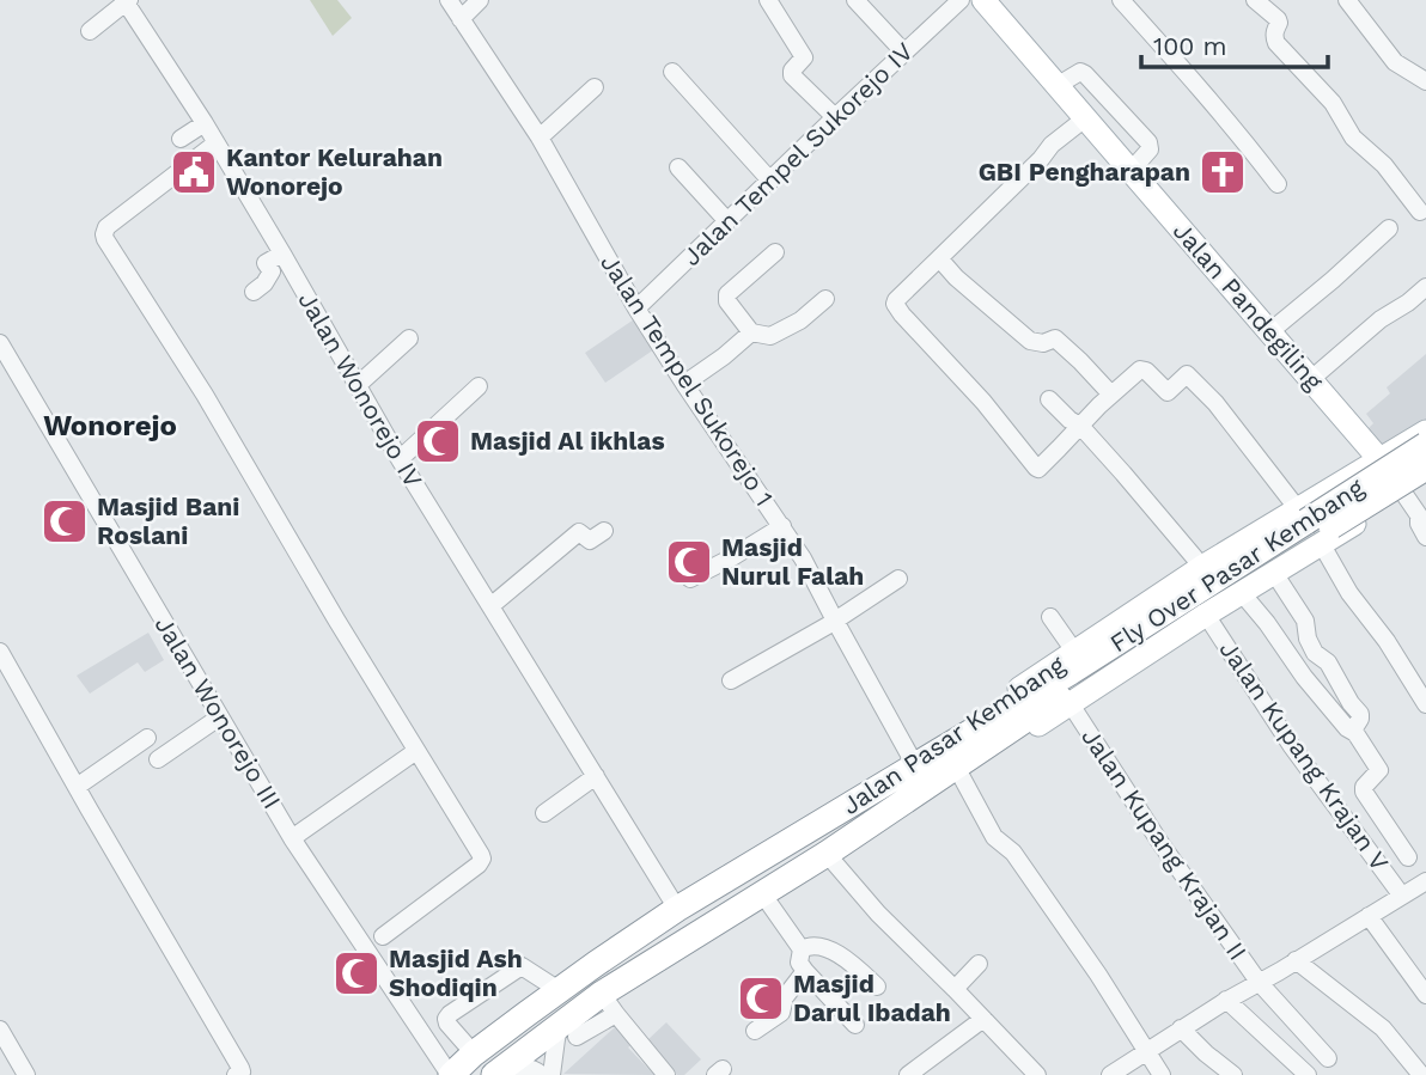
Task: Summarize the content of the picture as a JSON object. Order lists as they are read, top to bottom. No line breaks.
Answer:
{"streets":{"highway":["Fly Over Pasar Kembang","Jalan Pasar Kembang"],"main road":["Jalan Pandegiling"],"street":["Jalan Tempel Sukorejo IV","Jalan Tempel Sukorejo 1","Jalan Wonorejo IV","Jalan Wonorejo III","Jalan Kupang Krajan V","Jalan Kupang Krajan II"]},"crossings":[["Jalan Tempel Sukorejo IV","Jalan Tempel Sukorejo 1"],["Jalan Pandegiling","Jalan Pasar Kembang"],["Jalan Tempel Sukorejo 1","Jalan Pasar Kembang"],["Jalan Wonorejo IV","Jalan Pasar Kembang"],["Fly Over Pasar Kembang","Jalan Pasar Kembang"],["Fly Over Pasar Kembang","Jalan Kupang Krajan II"],["Jalan Wonorejo III","Jalan Pasar Kembang"],["Jalan Pasar Kembang","Jalan Kupang Krajan V"],["Jalan Pasar Kembang","Jalan Kupang Krajan II"]],"districts":["Wonorejo"],"places":{"public building":["Kantor Kelurahan Wonorejo"],"church":["GBI Pengharapan"],"mosque":["Masjid Al ikhlas","Masjid Bani Roslani","Masjid Nurul Falah","Masjid Ash Shodiqin","Masjid Darul Ibadah"]},"scale_bar":"100 m"}
